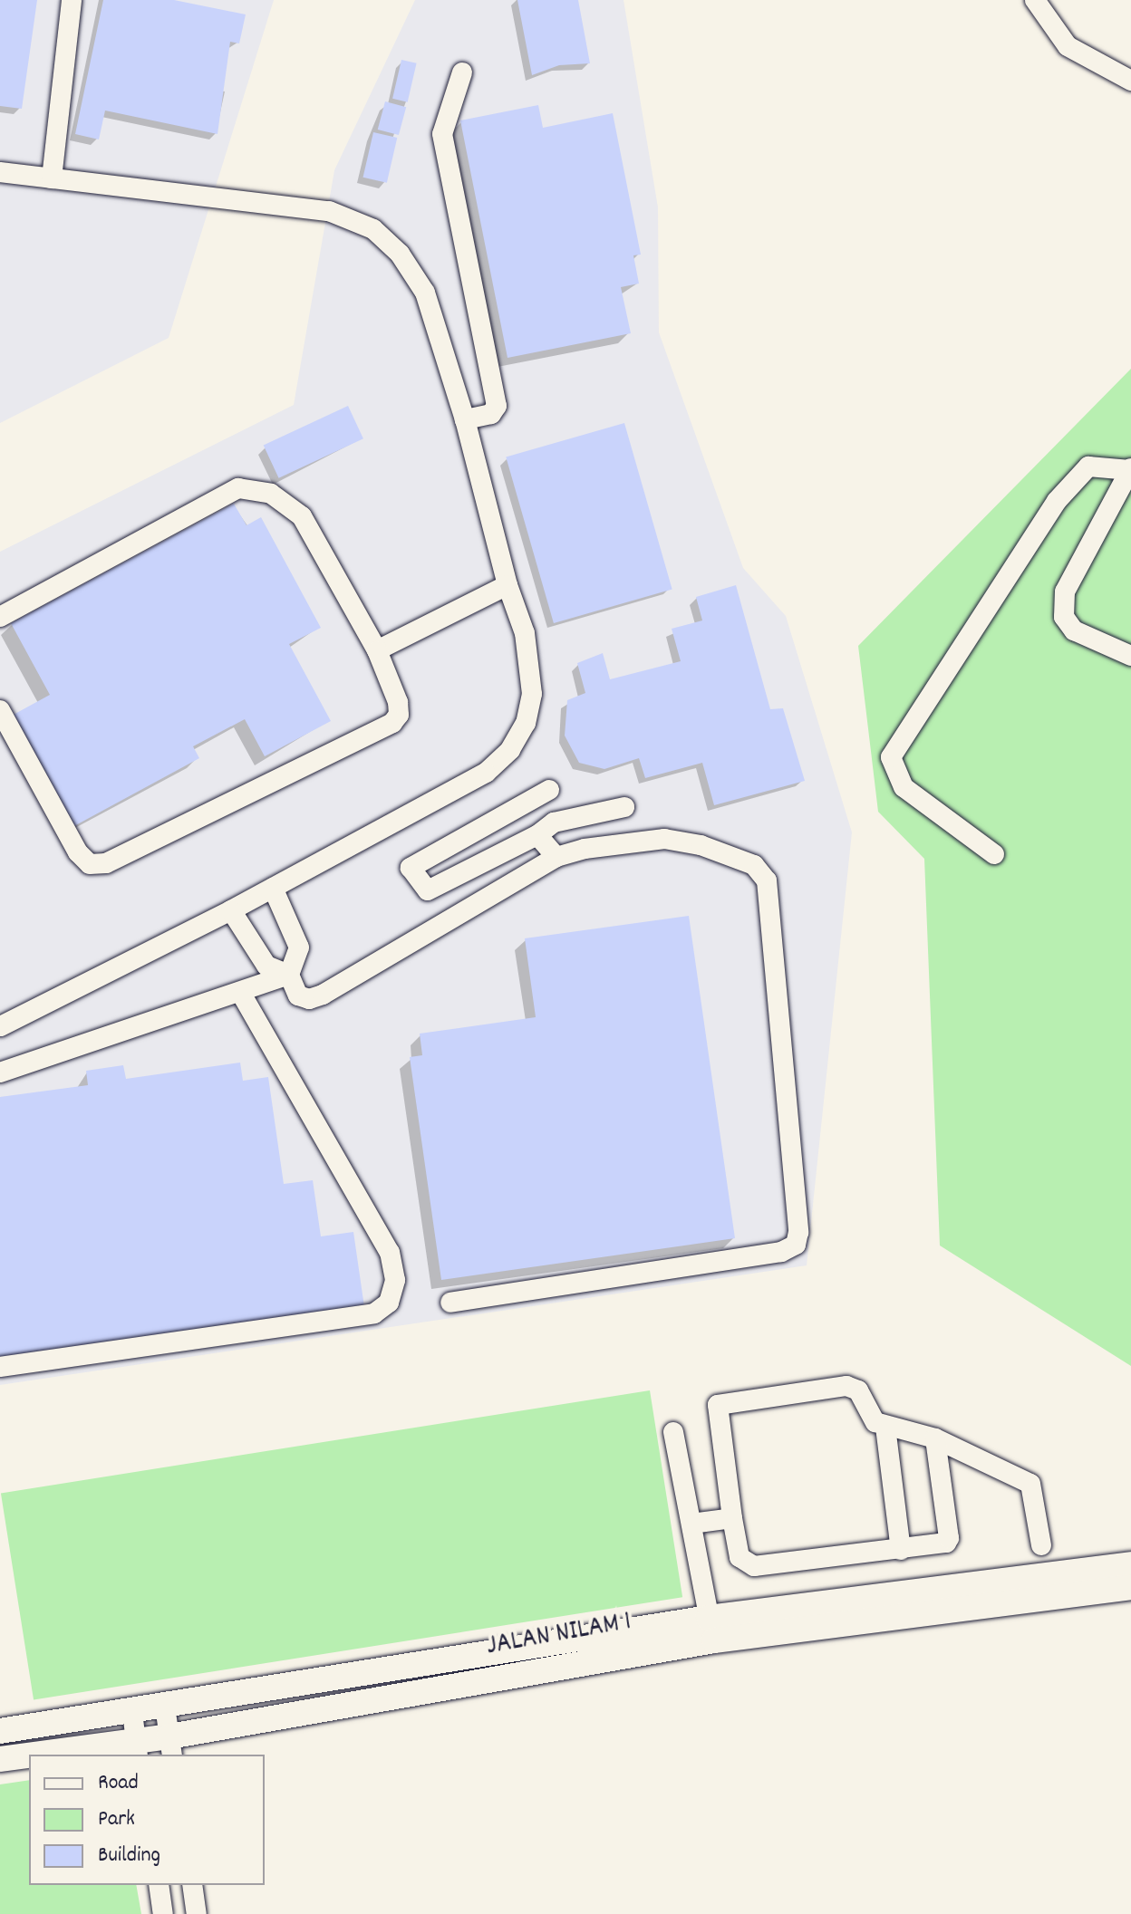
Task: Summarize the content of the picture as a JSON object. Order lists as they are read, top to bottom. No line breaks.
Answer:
{"streets":{"main road":["JALAN NILAM 1"]},"legend":["Road","Park","Building"]}
